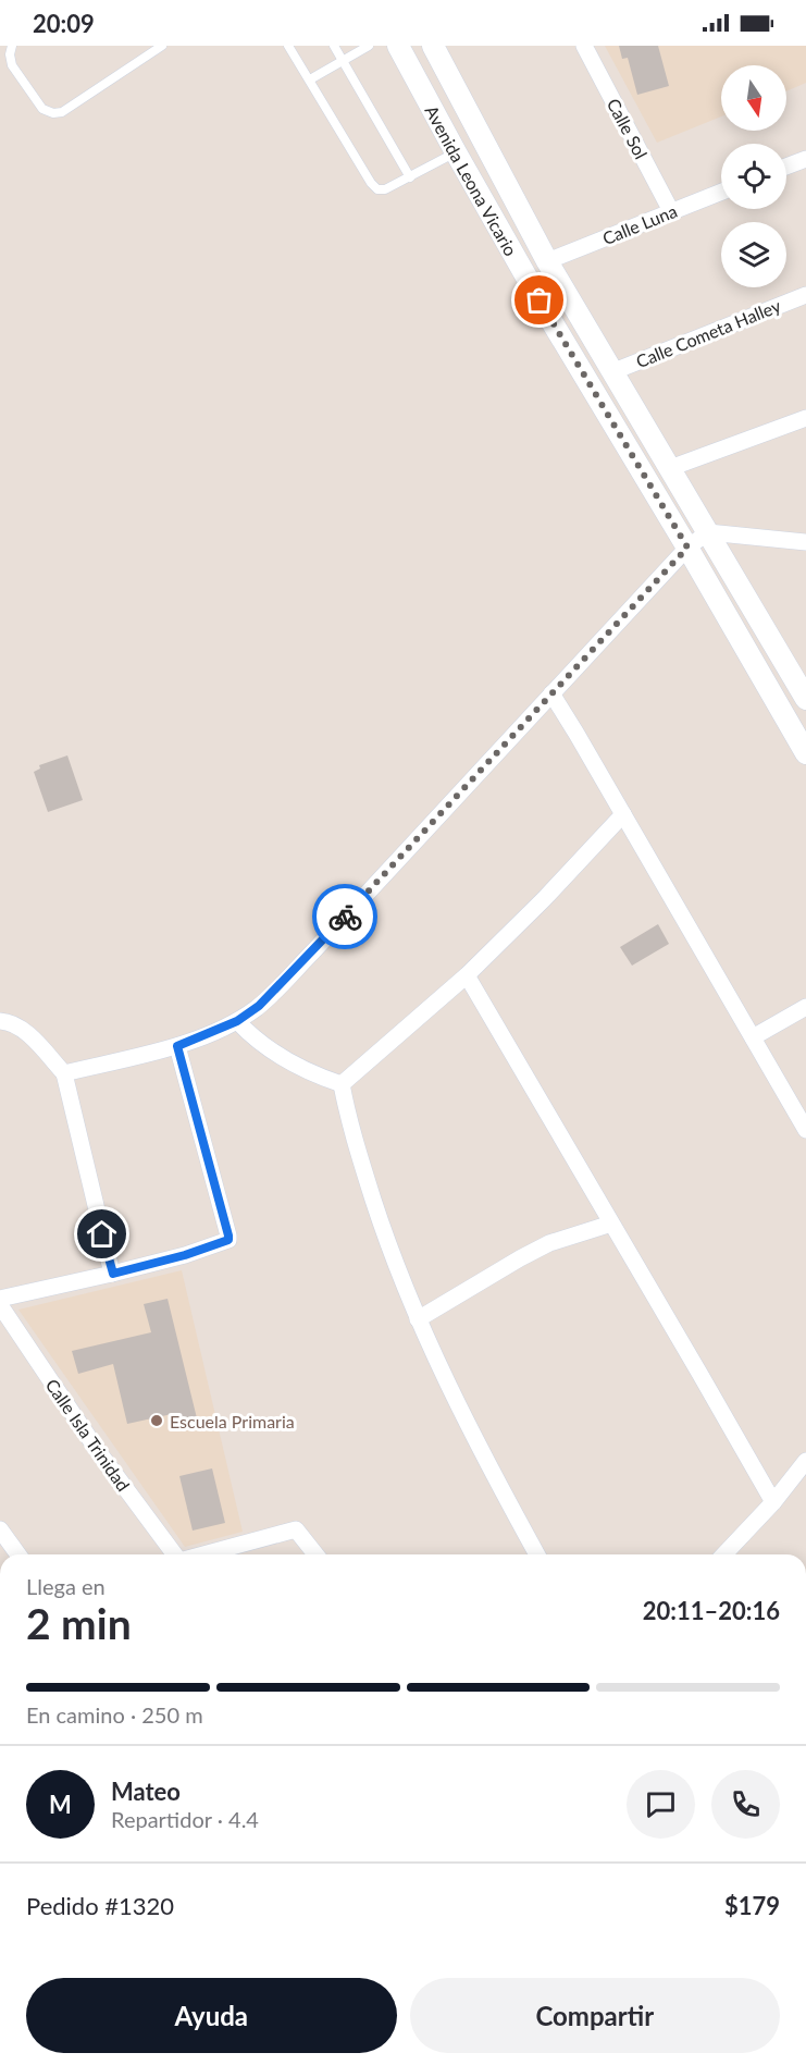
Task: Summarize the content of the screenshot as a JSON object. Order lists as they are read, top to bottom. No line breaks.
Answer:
{"streets":{"street":["Calle Sol","Avenida Leona Vicario","Calle Luna","Calle Cometa Halley","Calle Isla Trinidad"]},"crossings":[["Calle Sol","Calle Luna"],["Avenida Leona Vicario","Calle Luna"],["Avenida Leona Vicario","Calle Cometa Halley"]],"places":["Escuela Primaria"],"north":"bottom","page":{"status":"20:09","heading":["2 min","Llega en","20:11–20:16"],"panel":["Mateo","Repartidor · 4.4","Pedido #1320","$179"],"bar":"En camino · 250 m","round":"M","buttons":["Ayuda","Compartir"]}}
